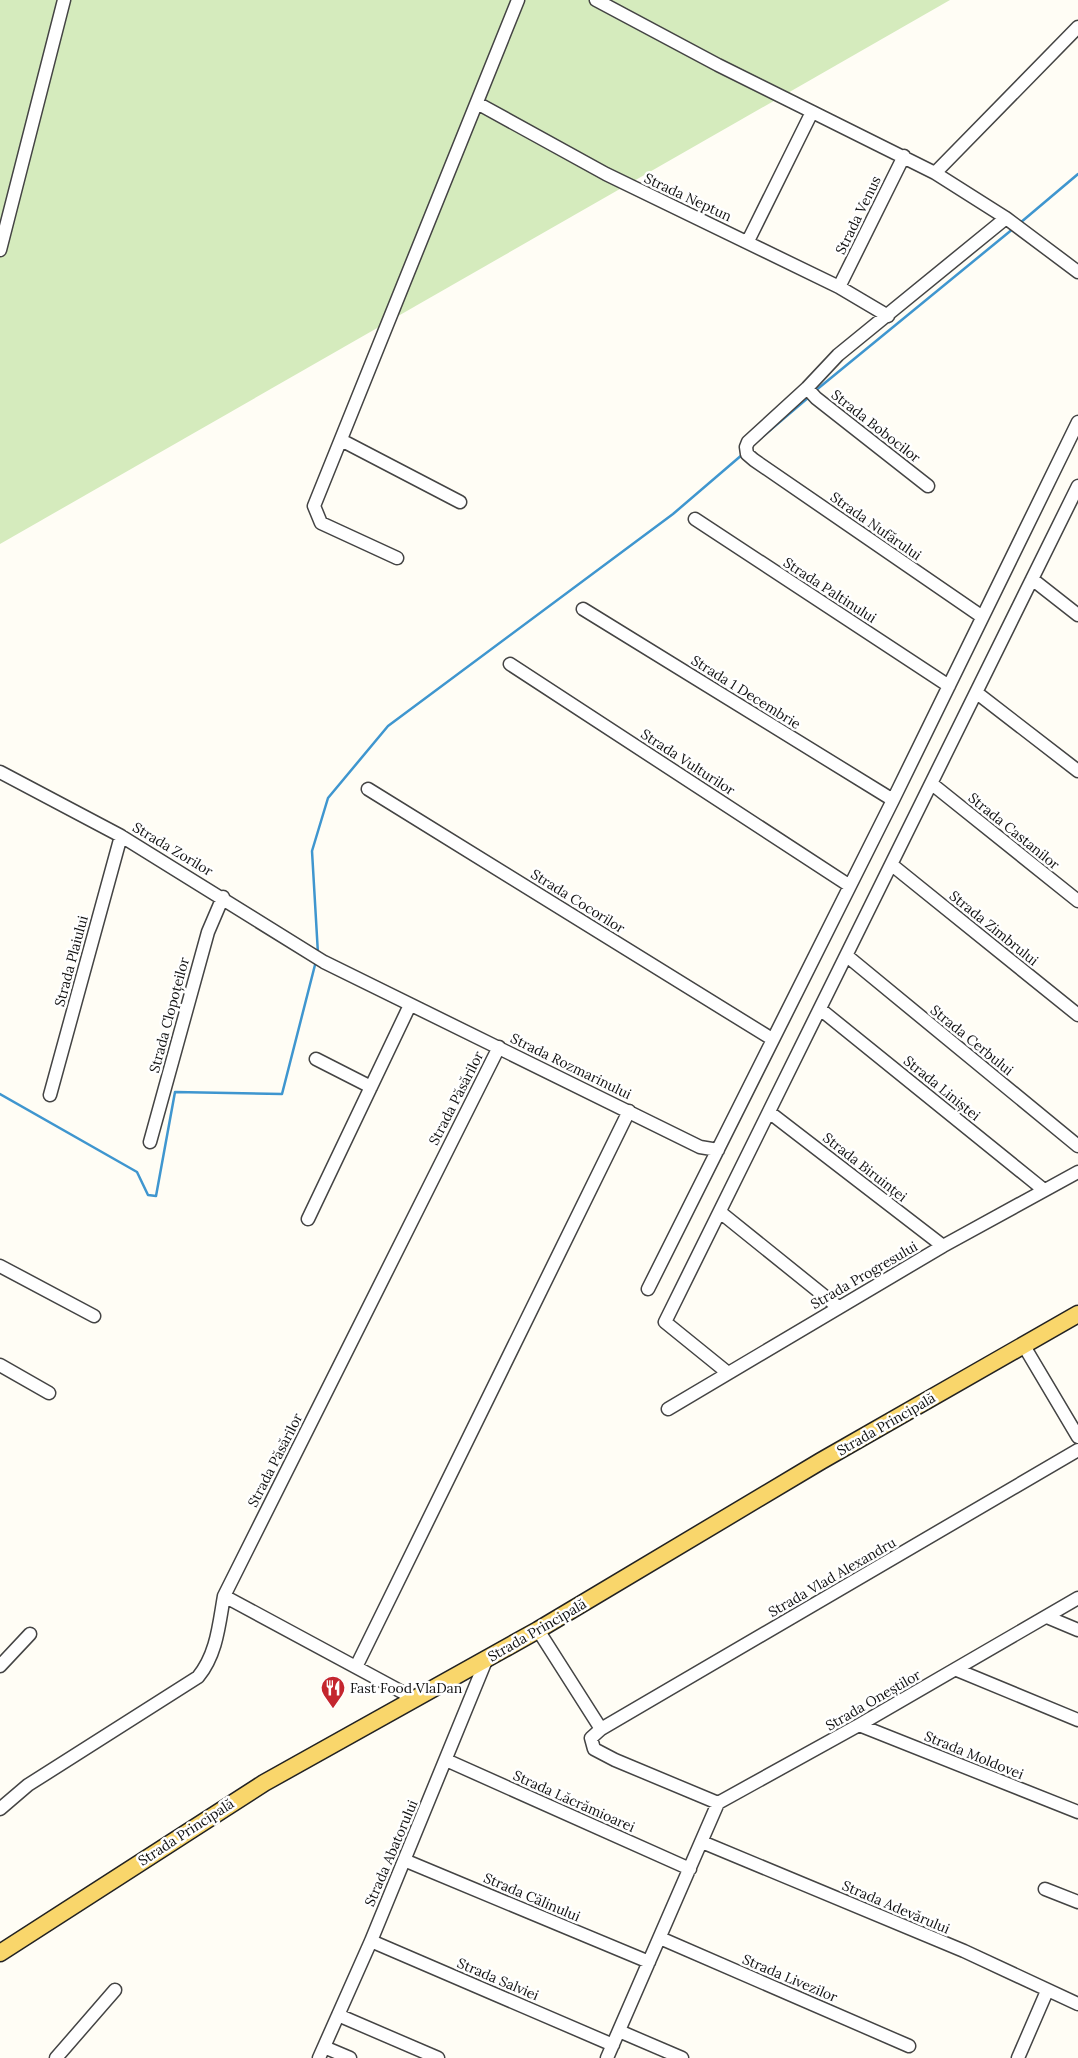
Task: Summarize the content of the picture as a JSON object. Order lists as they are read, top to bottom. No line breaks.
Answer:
{"streets":{"main road":["Strada Principală"],"street":["Strada Neptun","Strada Venus","Strada Bobocilor","Strada Nufărului","Strada Paltinului","Strada 1 Decembrie","Strada Vulturilor","Strada Castanilor","Strada Zorilor","Strada Cocorilor","Strada Zimbrului","Strada Plaiului","Strada Clopoțeilor","Strada Cerbului","Strada Rozmarinului","Strada Liniștei","Strada Păsărilor","Strada Biruinței","Strada Progresului","Strada Vlad Alexandru","Strada Oneștilor","Strada Moldovei","Strada Lăcrămioarei","Strada Abatorului","Strada Călinului","Strada Adevărului","Strada Livezilor","Strada Salviei"]},"crossings":[["Strada Neptun","Strada Venus"],["Strada Bobocilor","Strada Nufărului"],["Strada Zorilor","Strada Plaiului"],["Strada Zorilor","Strada Clopoțeilor"],["Strada Zorilor","Strada Rozmarinului"],["Strada Rozmarinului","Strada Păsărilor"],["Strada Liniștei","Strada Progresului"],["Strada Biruinței","Strada Progresului"],["Strada Principală","Strada Abatorului"],["Strada Oneștilor","Strada Moldovei"],["Strada Lăcrămioarei","Strada Abatorului"],["Strada Abatorului","Strada Călinului"],["Strada Abatorului","Strada Salviei"]],"places":{"restaurant":["Fast Food VlaDan"]}}
